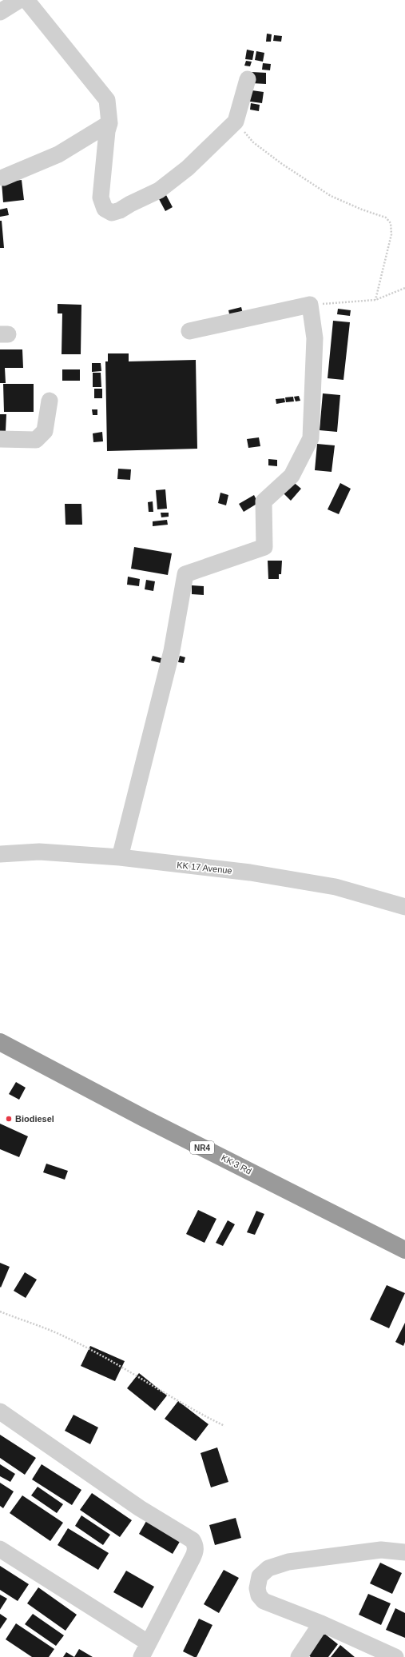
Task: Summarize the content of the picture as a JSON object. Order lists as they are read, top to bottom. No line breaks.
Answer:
{"streets":{"highway":["NR4","KK 3 Rd"],"street":["KK 17 Avenue"]},"places":["Biodiesel"]}
